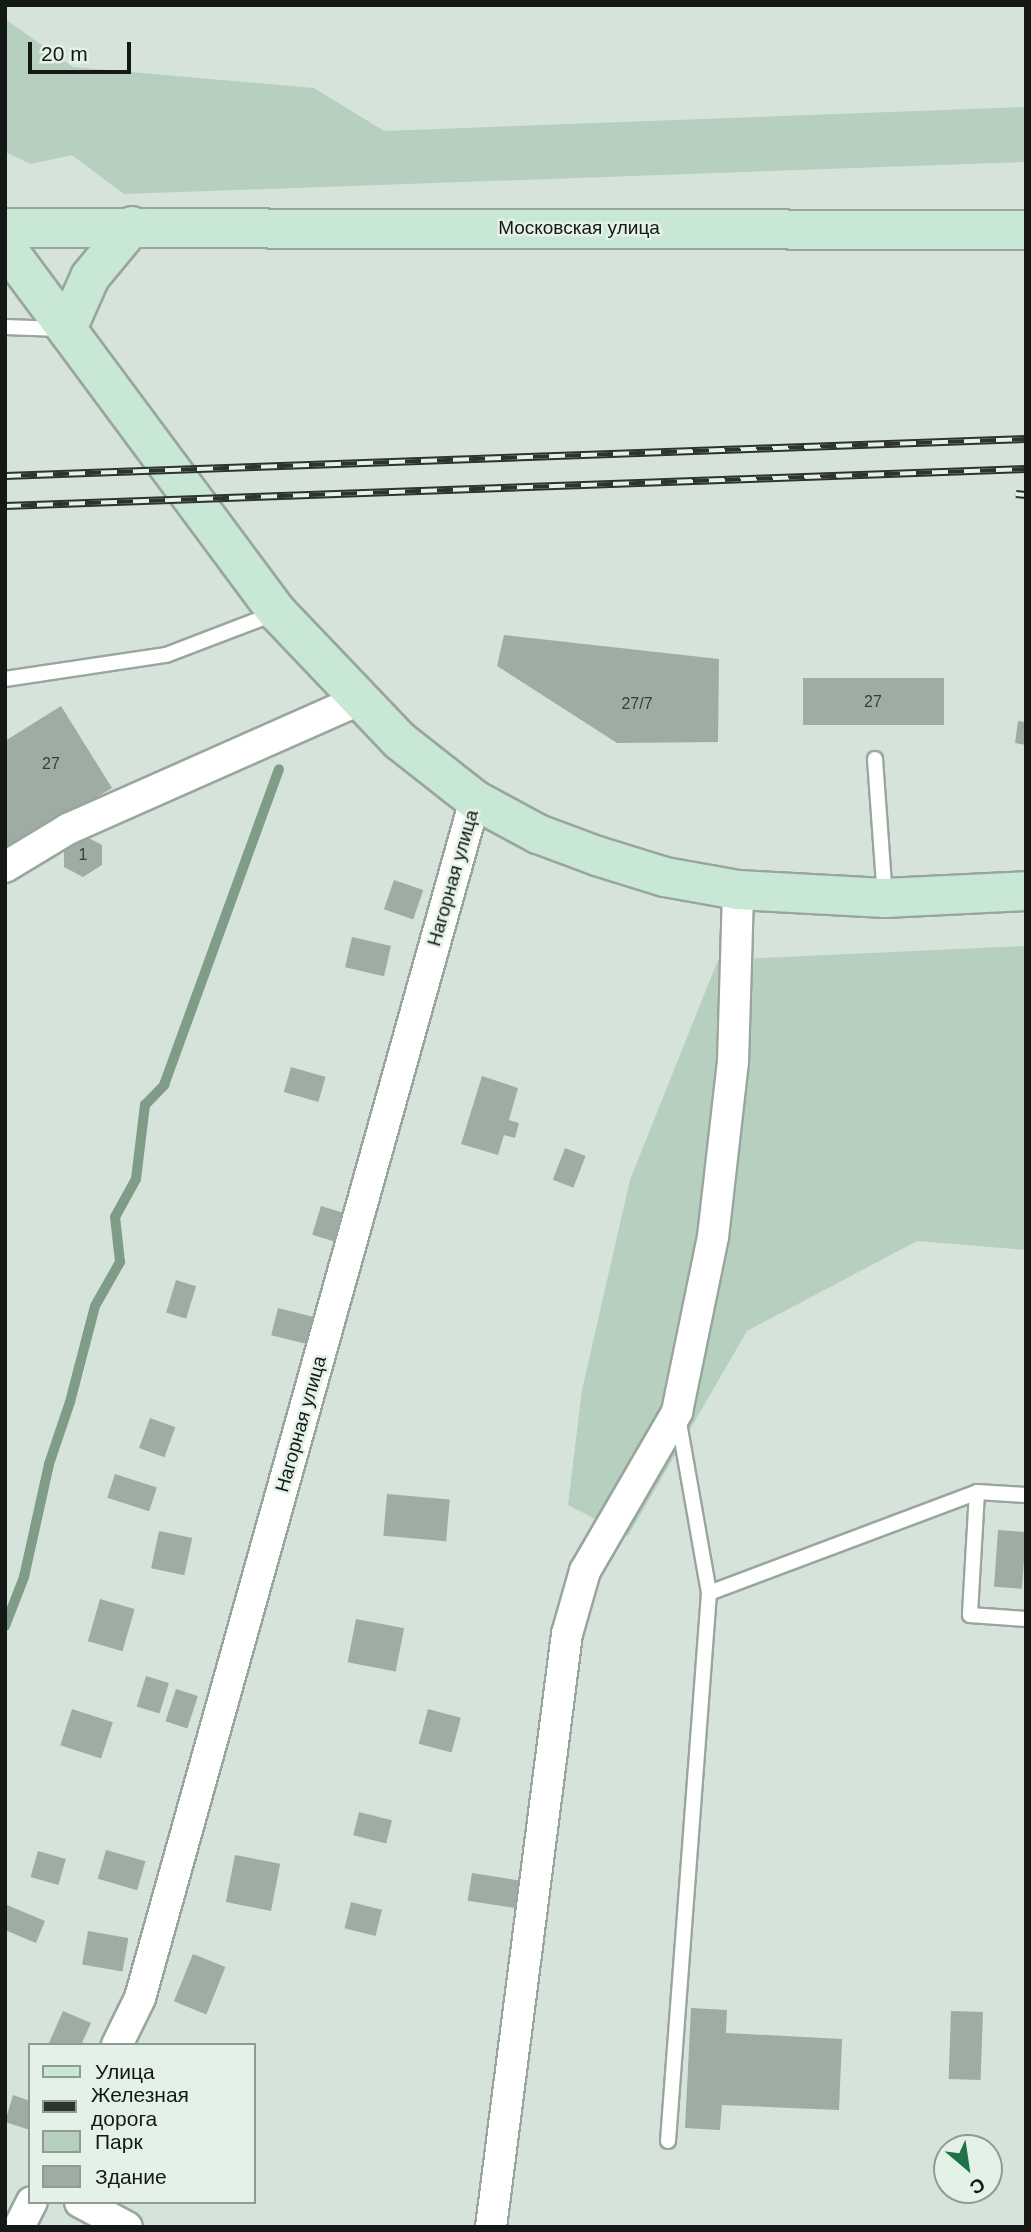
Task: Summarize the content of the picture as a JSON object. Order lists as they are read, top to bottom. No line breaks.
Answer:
{"streets":{"main road":["Московская улица"],"street":["Нагорная улица"]},"house_numbers":["27","27/7","27","1"],"legend":["Улица","Железная дорога","Парк","Здание"],"scale_bar":"20 m","north":"bottom right"}
